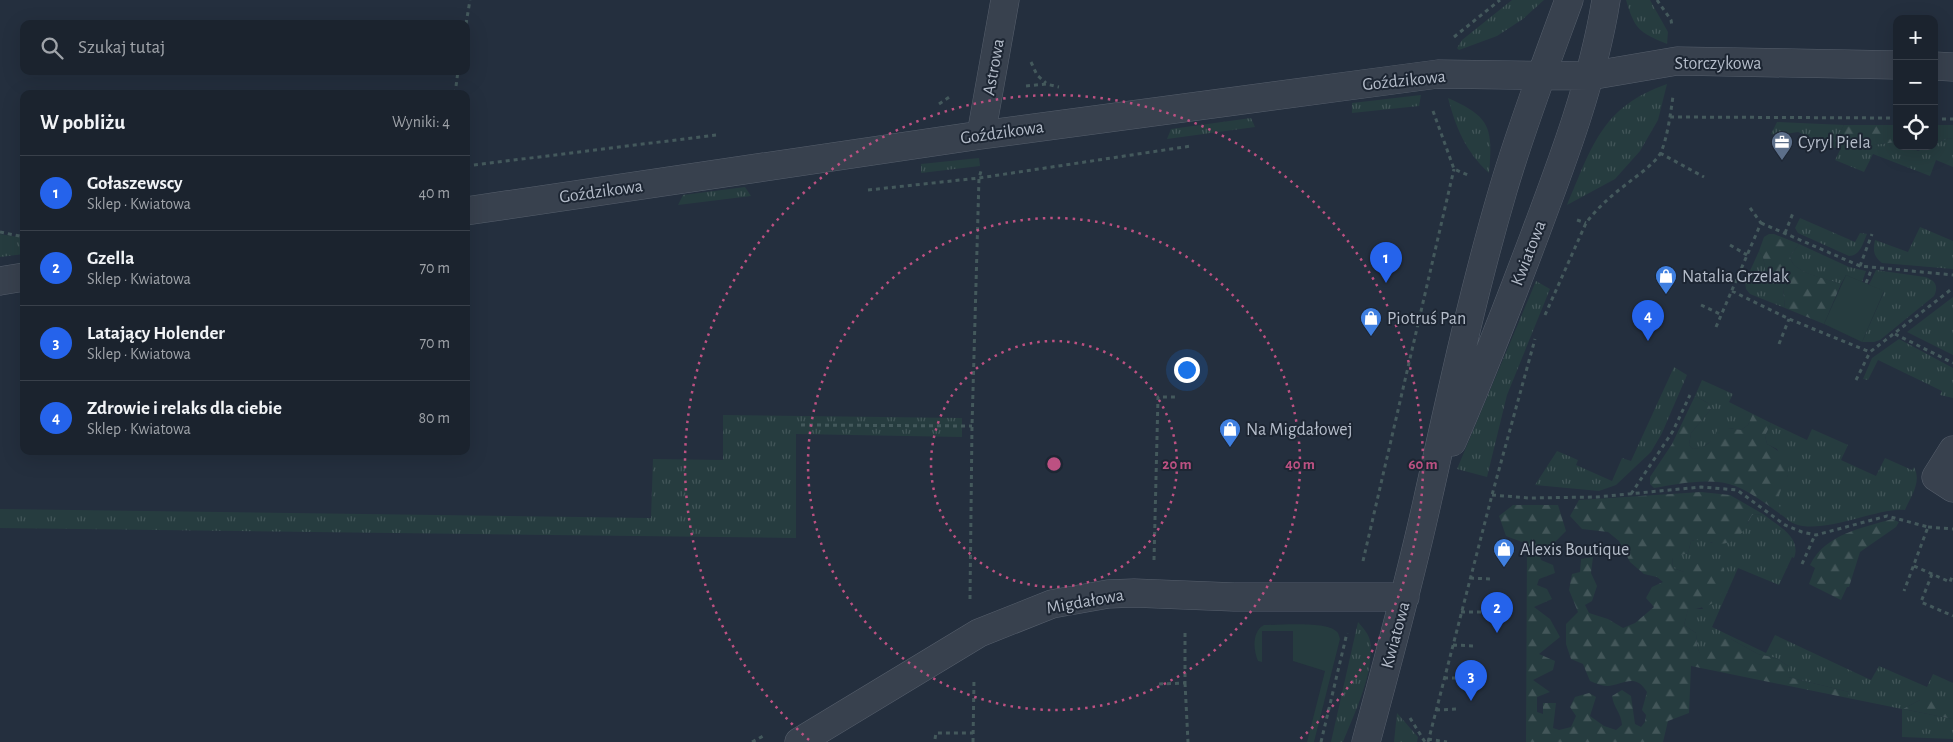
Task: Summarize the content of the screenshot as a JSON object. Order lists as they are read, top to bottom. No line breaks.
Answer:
{"streets":{"street":["Storczykowa","Astrowa","Goździkowa","Kwiatowa","Migdałowa"]},"crossings":[["Storczykowa","Goździkowa"],["Storczykowa","Kwiatowa"],["Astrowa","Goździkowa"],["Goździkowa","Kwiatowa"],["Kwiatowa","Migdałowa"]],"places":{"office":["Cyryl Piela"],"shop":["Natalia Grzelak","Piotruś Pan","Na Migdałowej","Alexis Boutique"]},"page":{"map_buttons":["+","−"],"search":"Szukaj tutaj","heading":["W pobliżu","Wyniki: 4"],"list":[{"mark":"1","name":"Gołaszewscy","note":"Sklep · Kwiatowa","value":"40 m"},{"mark":"2","name":"Gzella","note":"Sklep · Kwiatowa","value":"70 m"},{"mark":"3","name":"Latający Holender","note":"Sklep · Kwiatowa","value":"70 m"},{"mark":"4","name":"Zdrowie i relaks dla ciebie","note":"Sklep · Kwiatowa","value":"80 m"}],"pins":["1","4","2","3"]},"rings":["20 m","40 m","60 m"]}
